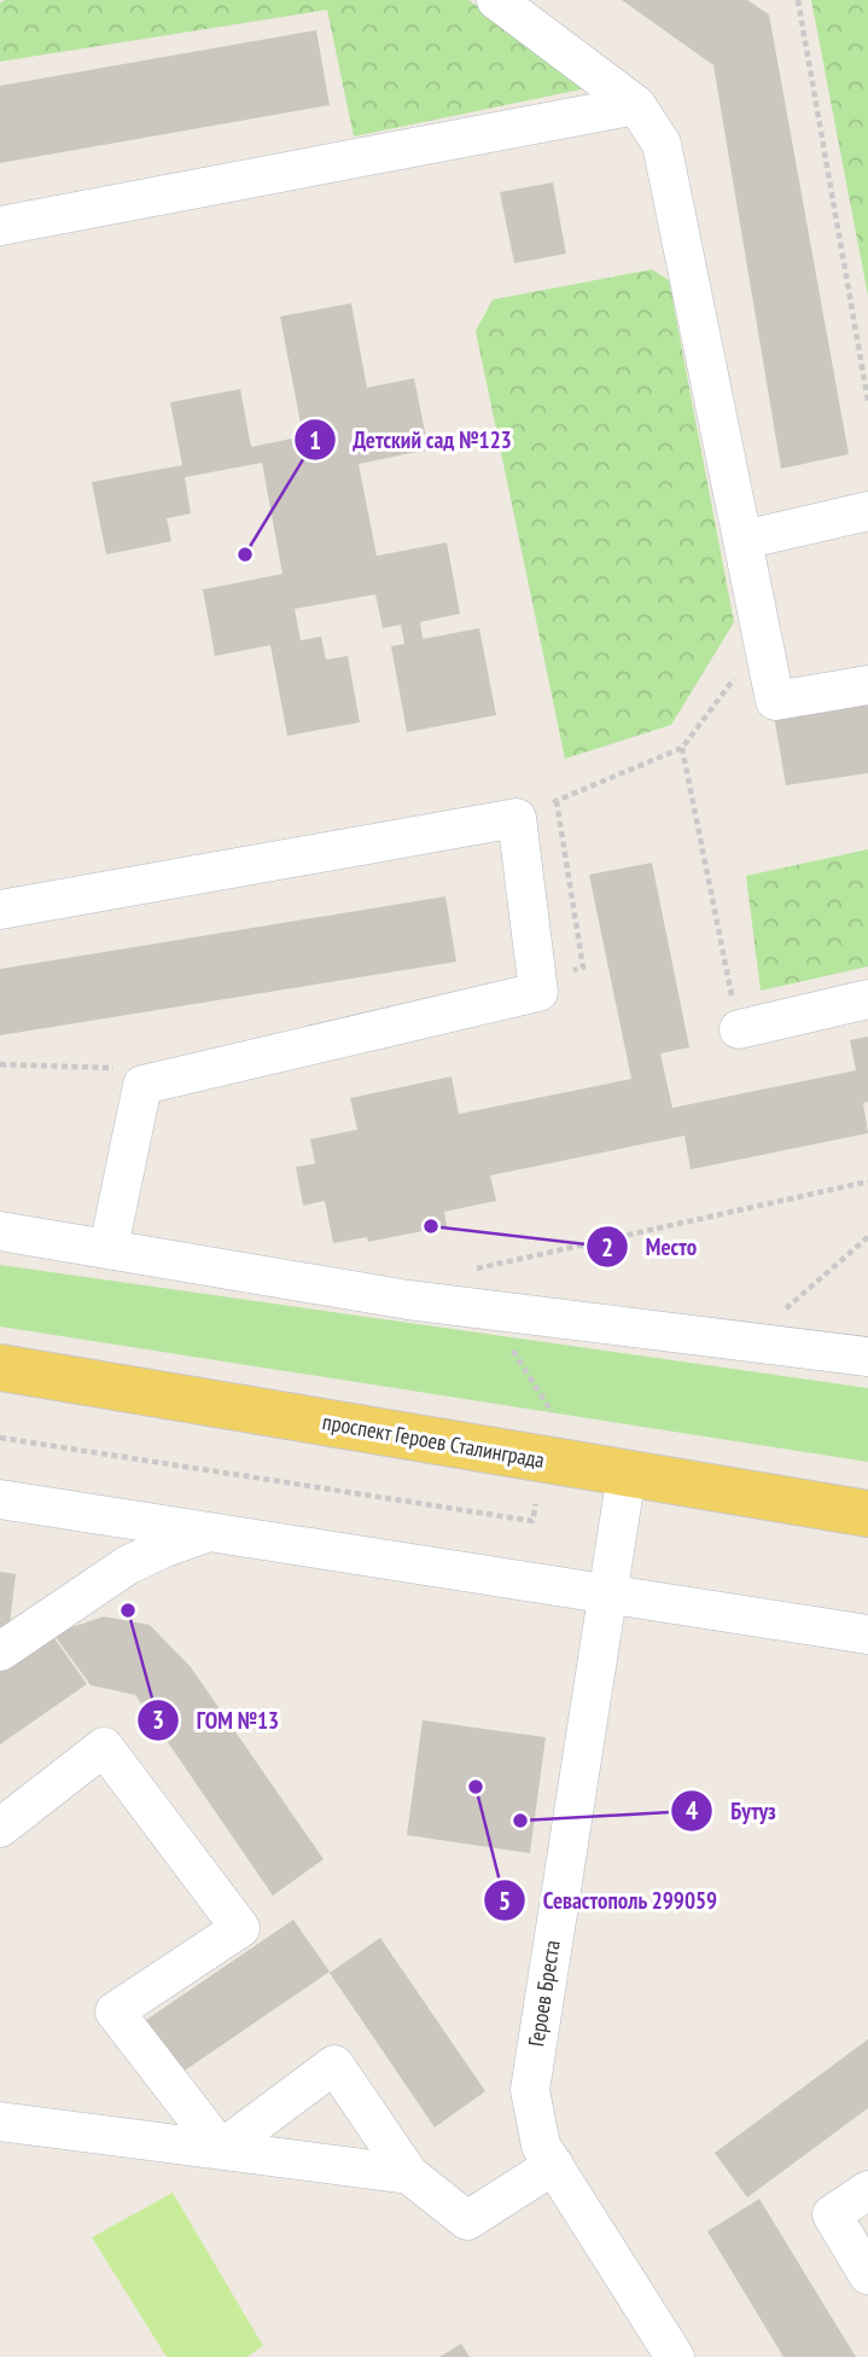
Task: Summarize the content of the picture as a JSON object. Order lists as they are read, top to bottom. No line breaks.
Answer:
{"streets":{"main road":["проспект Героев Сталинграда"],"street":["Героев Бреста"]},"crossings":[["проспект Героев Сталинграда","Героев Бреста"]],"places":["Детский сад №123","Место","ГОМ №13","Севастополь 299059","Бутуз"]}
